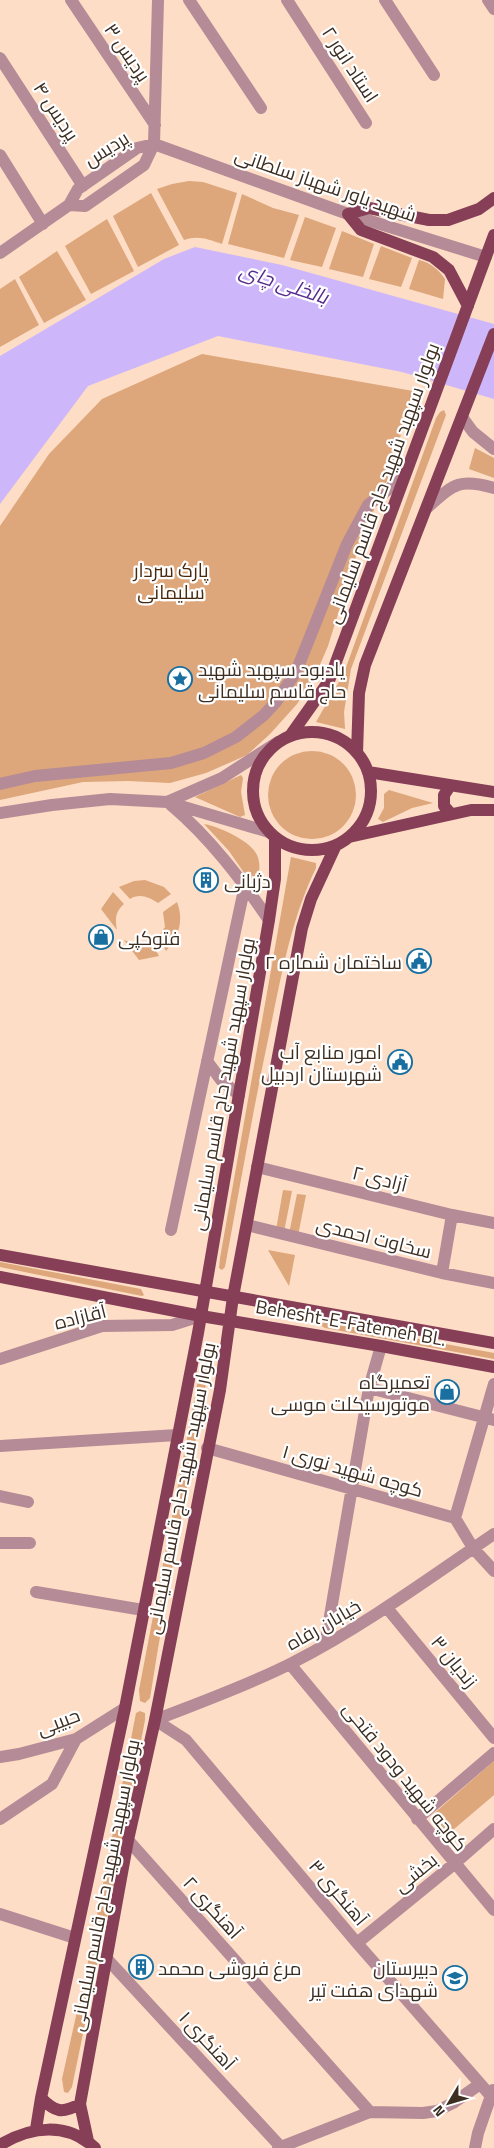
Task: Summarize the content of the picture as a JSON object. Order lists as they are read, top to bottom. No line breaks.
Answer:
{"streets":{"main road":["بولوار سپهبد شهید حاج قاسم سلیمانی","Behesht-E-Fatemeh BL."],"street":["پردیس ۳","استاد انور ۲","پردیس ۴","پردیس","شهید یاور شهباز سلطانی","آزادی ۲","سخاوت احمدی","آقازاده","کوچه شهید نوری ۱","خیابان رفاه","زندیان ۳","حبیبی","کوچه شهید ودود فتحی","بخشی","آهنگری ۳","آهنگری ۲","آهنگری ۱"]},"crossings":[["پردیس ۴","پردیس"],["پردیس","شهید یاور شهباز سلطانی"],["شهید یاور شهباز سلطانی","بولوار سپهبد شهید حاج قاسم سلیمانی"],["بولوار سپهبد شهید حاج قاسم سلیمانی","آزادی ۲"],["بولوار سپهبد شهید حاج قاسم سلیمانی","سخاوت احمدی"],["بولوار سپهبد شهید حاج قاسم سلیمانی","آقازاده"],["بولوار سپهبد شهید حاج قاسم سلیمانی","Behesht-E-Fatemeh BL."],["بولوار سپهبد شهید حاج قاسم سلیمانی","کوچه شهید نوری ۱"],["بولوار سپهبد شهید حاج قاسم سلیمانی","خیابان رفاه"],["بولوار سپهبد شهید حاج قاسم سلیمانی","حبیبی"],["بولوار سپهبد شهید حاج قاسم سلیمانی","آهنگری ۳"],["بولوار سپهبد شهید حاج قاسم سلیمانی","آهنگری ۲"],["بولوار سپهبد شهید حاج قاسم سلیمانی","آهنگری ۱"],["آقازاده","Behesht-E-Fatemeh BL."],["خیابان رفاه","زندیان ۳"],["خیابان رفاه","کوچه شهید ودود فتحی"],["خیابان رفاه","آهنگری ۳"],["کوچه شهید ودود فتحی","بخشی"],["بخشی","آهنگری ۳"]],"water":["بالخلی چای"],"parks":["پارک سردار سلیمانی"],"places":{"place":["یادبود سپهبد شهید حاج قاسم سلیمانی"],"building":["دژبانی","مرغ فروشی محمد"],"shop":["فتوکپی","تعمیرگاه موتورسیکلت موسی"],"public building":["ساختمان شماره ۲","امور منابع آب شهرستان اردبیل"],"school or university":["دبیرستان شهدای هفت تیر"]},"north":"bottom left"}
